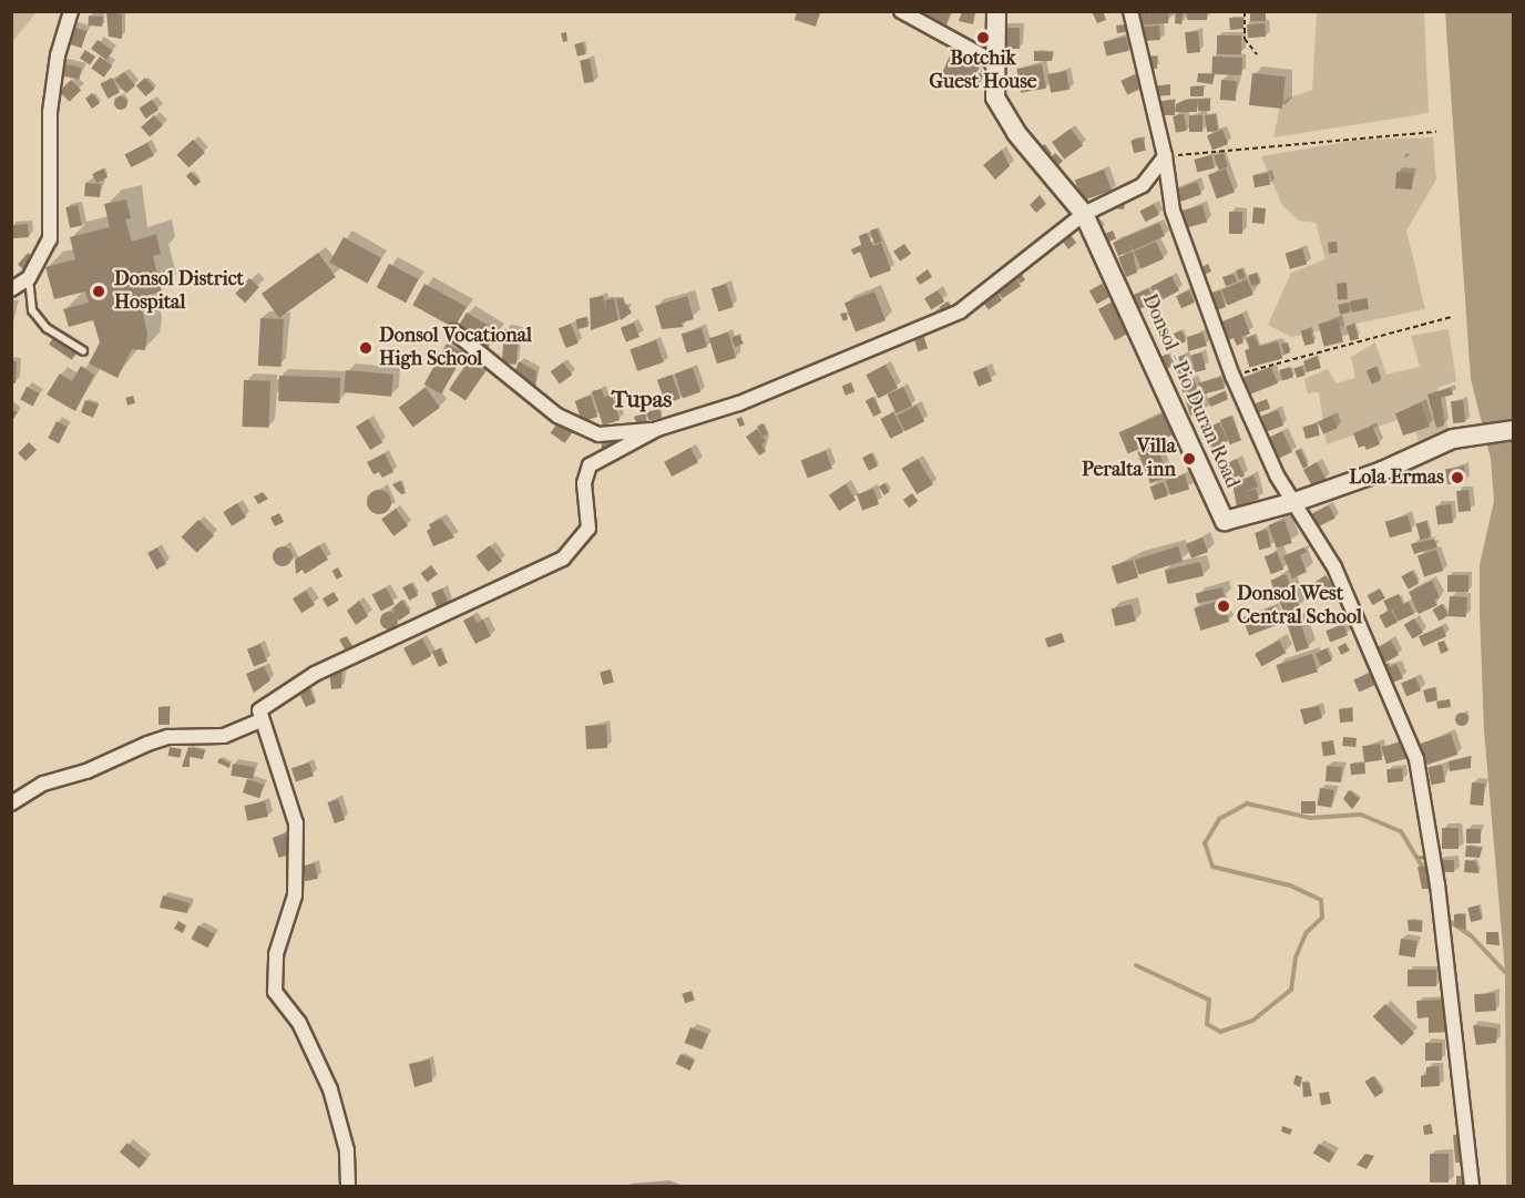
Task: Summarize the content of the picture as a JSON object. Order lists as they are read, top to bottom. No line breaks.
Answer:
{"streets":{"main road":["Donsol - Pio Duran Road"]},"districts":["Tupas"],"places":["Botchik Guest House","Donsol District Hospital","Donsol Vocational High School","Villa Peralta inn","Lola Ermas","Donsol West Central School"]}
